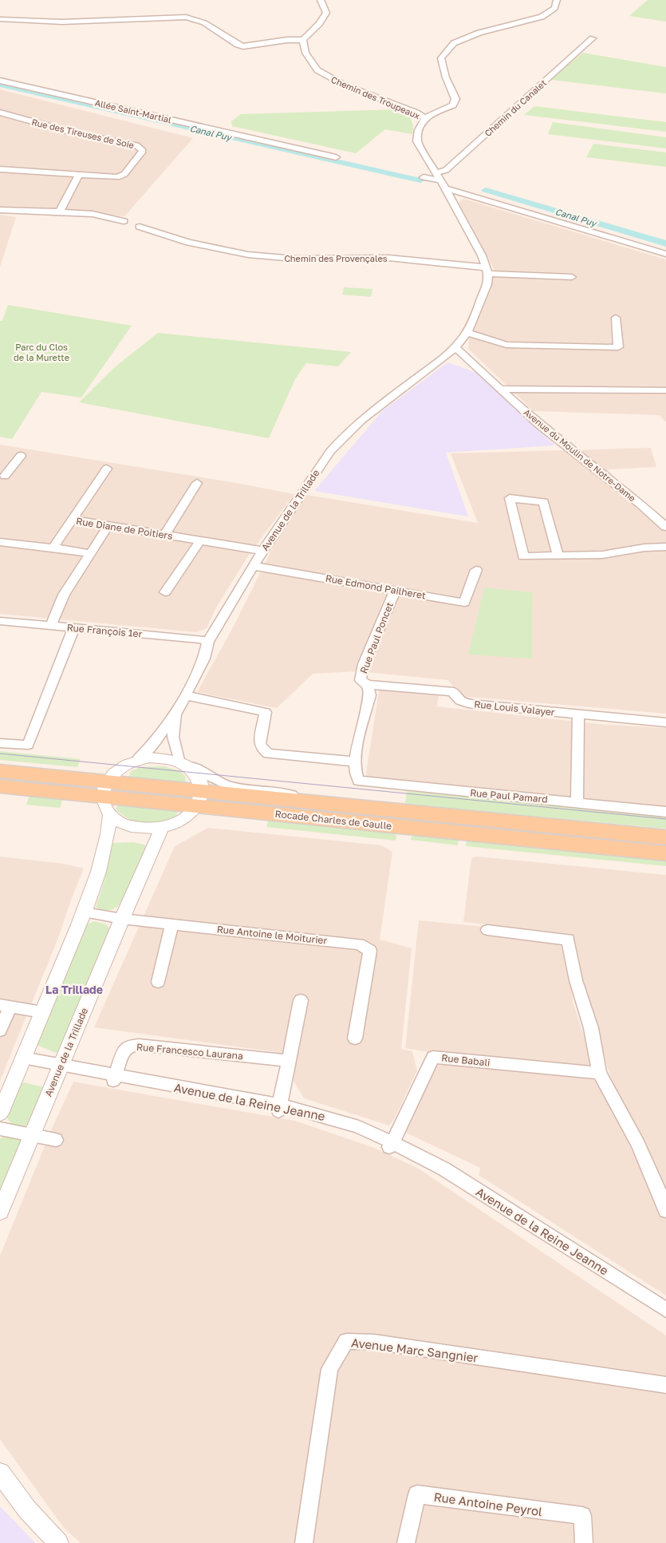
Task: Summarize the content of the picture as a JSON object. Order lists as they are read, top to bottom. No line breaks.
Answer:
{"streets":{"main road":["Rocade Charles de Gaulle"],"street":["Chemin des Troupeaux","Chemin du Canalet","Allée Saint-Martial","Rue des Tireuses de Soie","Chemin des Provençales","Avenue du Moulin de Notre-Dame","Avenue de la Trillade","Rue Diane de Poitiers","Rue Edmond Pailheret","Rue François 1er","Rue Paul Poncet","Rue Louis Valayer","Rue Paul Pamard","Rue Antoine le Moiturier","Rue Francesco Laurana","Rue Babali","Avenue de la Reine Jeanne","Avenue Marc Sangnier","Rue Antoine Peyrol"]},"crossings":[["Avenue du Moulin de Notre-Dame","Avenue de la Trillade"],["Avenue de la Trillade","Rue Diane de Poitiers"],["Avenue de la Trillade","Rue Edmond Pailheret"],["Avenue de la Trillade","Rue François 1er"],["Avenue de la Trillade","Rue Antoine le Moiturier"],["Avenue de la Trillade","Avenue de la Reine Jeanne"],["Rue Edmond Pailheret","Rue Paul Poncet"],["Rue Paul Poncet","Rue Louis Valayer"],["Rue Paul Poncet","Rue Paul Pamard"],["Rue Francesco Laurana","Avenue de la Reine Jeanne"],["Rue Babali","Avenue de la Reine Jeanne"]],"districts":["La Trillade"],"water":["Canal Puy"],"parks":["Parc du Clos de la Murette"]}
